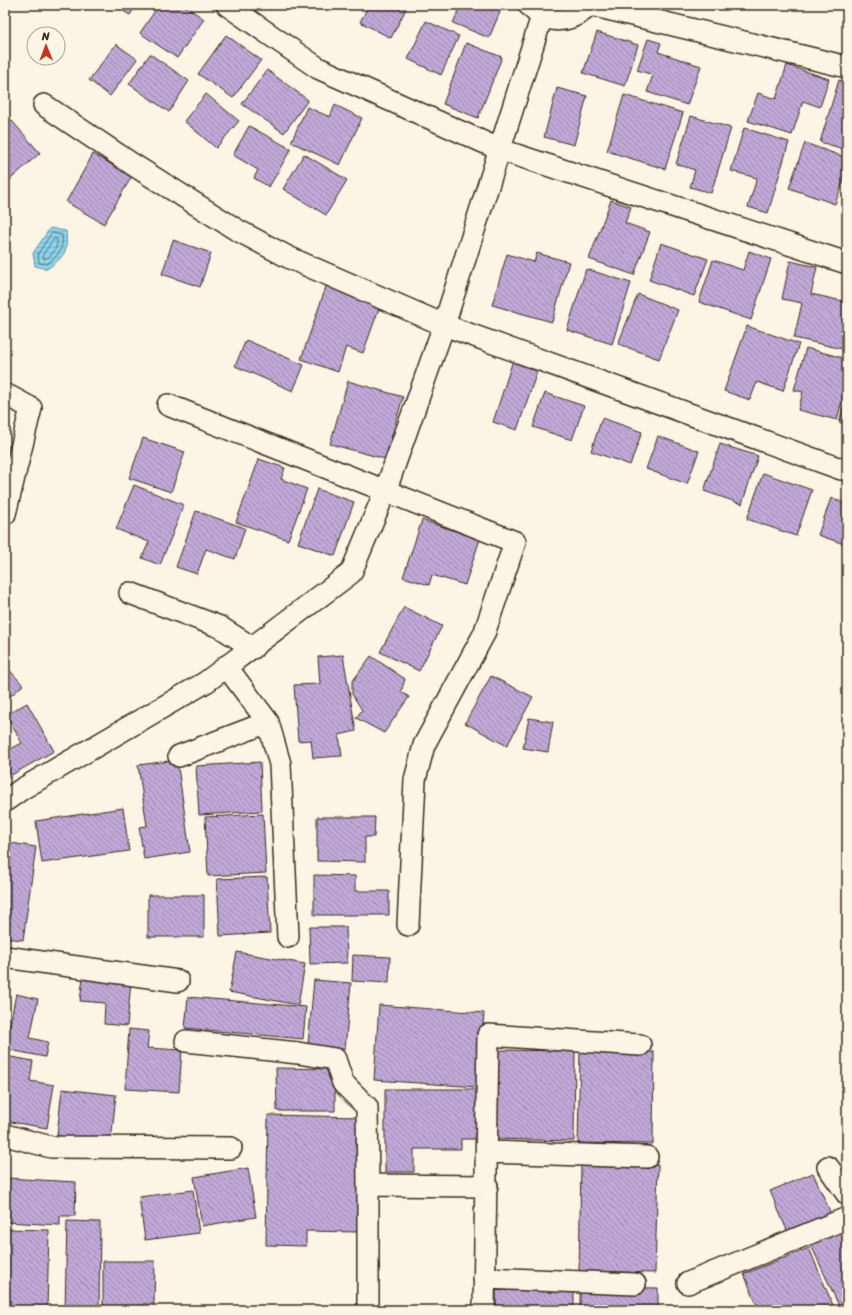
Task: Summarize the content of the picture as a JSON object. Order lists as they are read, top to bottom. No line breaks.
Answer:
{"north":"top"}
